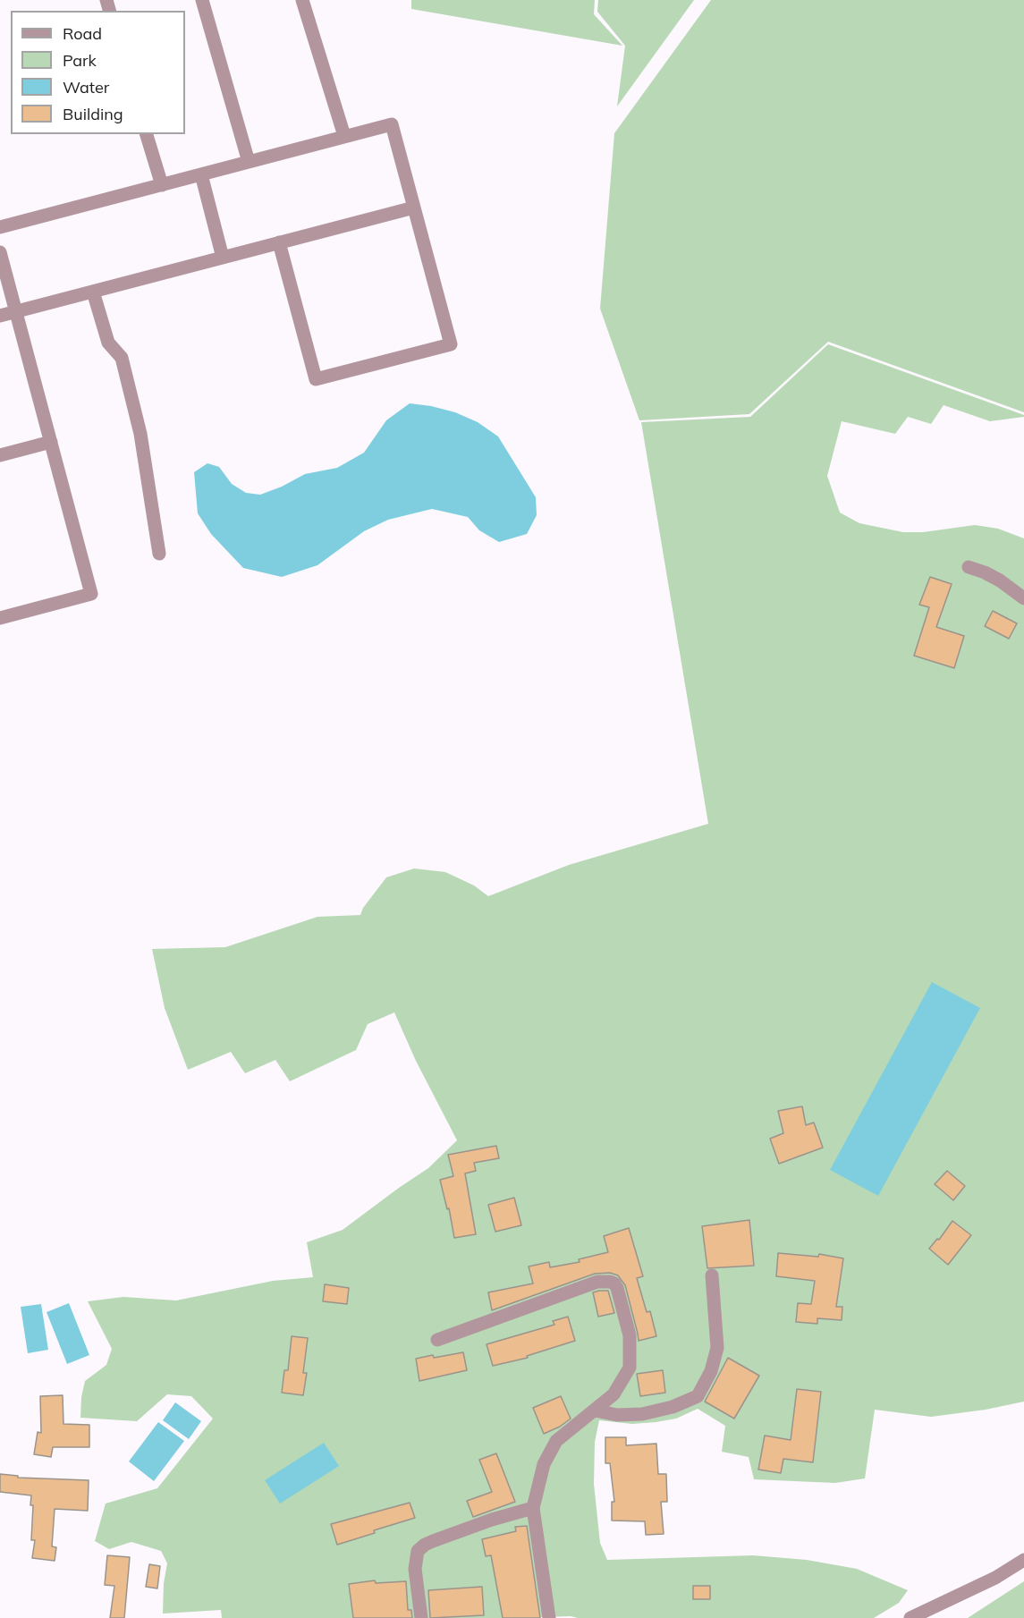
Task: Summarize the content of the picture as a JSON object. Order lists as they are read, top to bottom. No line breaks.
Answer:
{"legend":["Road","Park","Water","Building"]}
